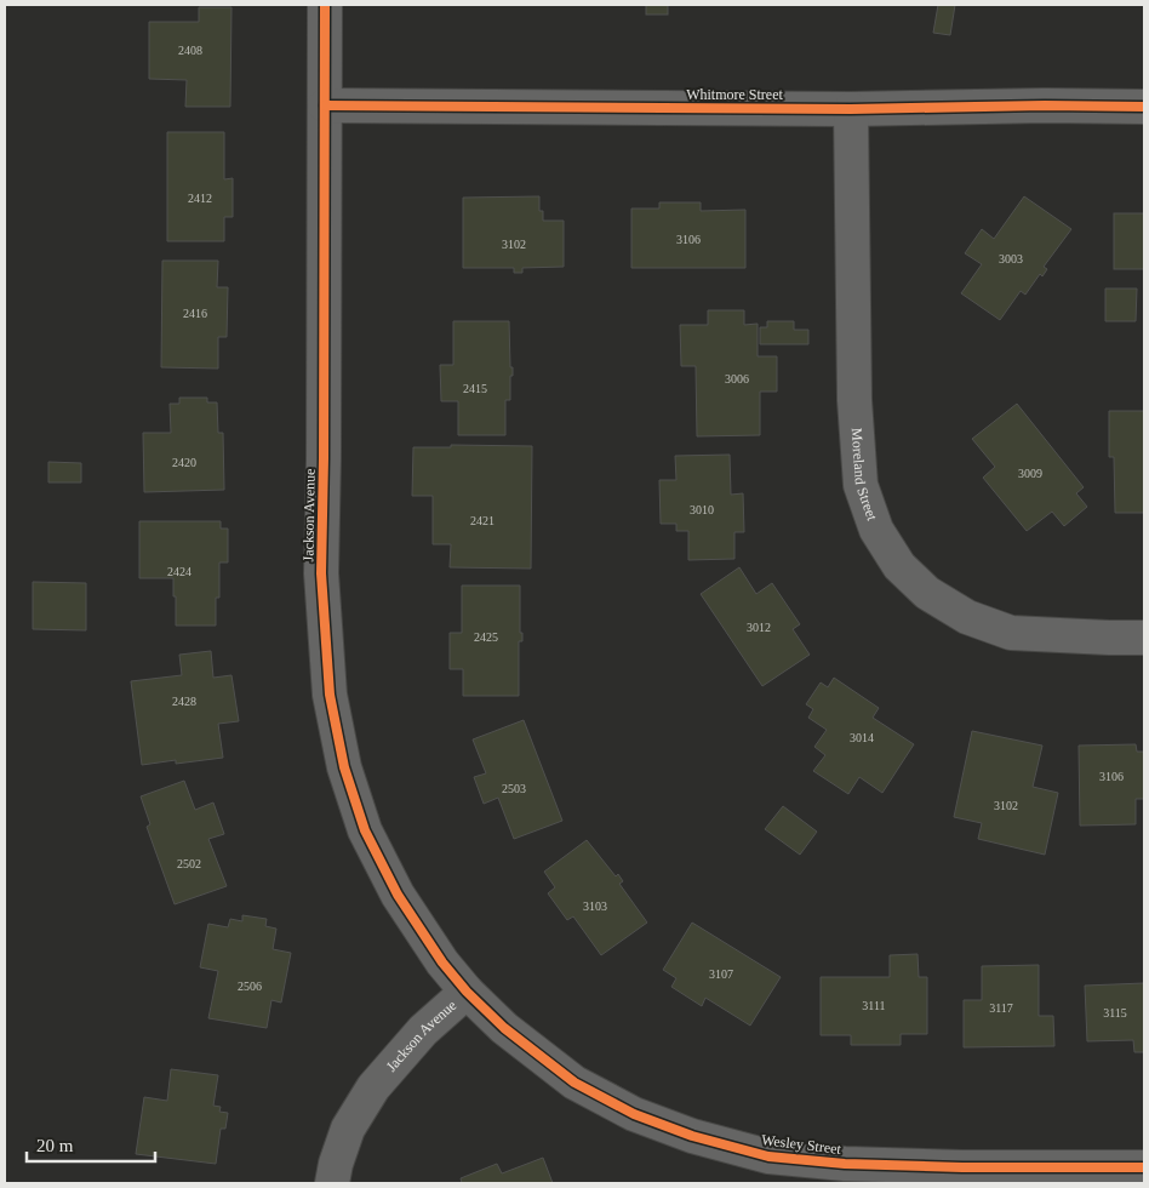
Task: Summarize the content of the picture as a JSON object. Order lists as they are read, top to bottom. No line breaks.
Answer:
{"streets":{"street":["Whitmore Street","Moreland Street","Jackson Avenue","Wesley Street"]},"crossings":[["Whitmore Street","Moreland Street"],["Whitmore Street","Jackson Avenue"],["Jackson Avenue","Wesley Street"]],"house_numbers":["2408","2412","3106","3102","3003","2416","3006","2415","2420","3009","3010","2421","2424","3012","2425","2428","3014","3106","2503","3102","2502","3103","3107","2506","3111","3117","3115"],"scale_bar":"20 m"}
